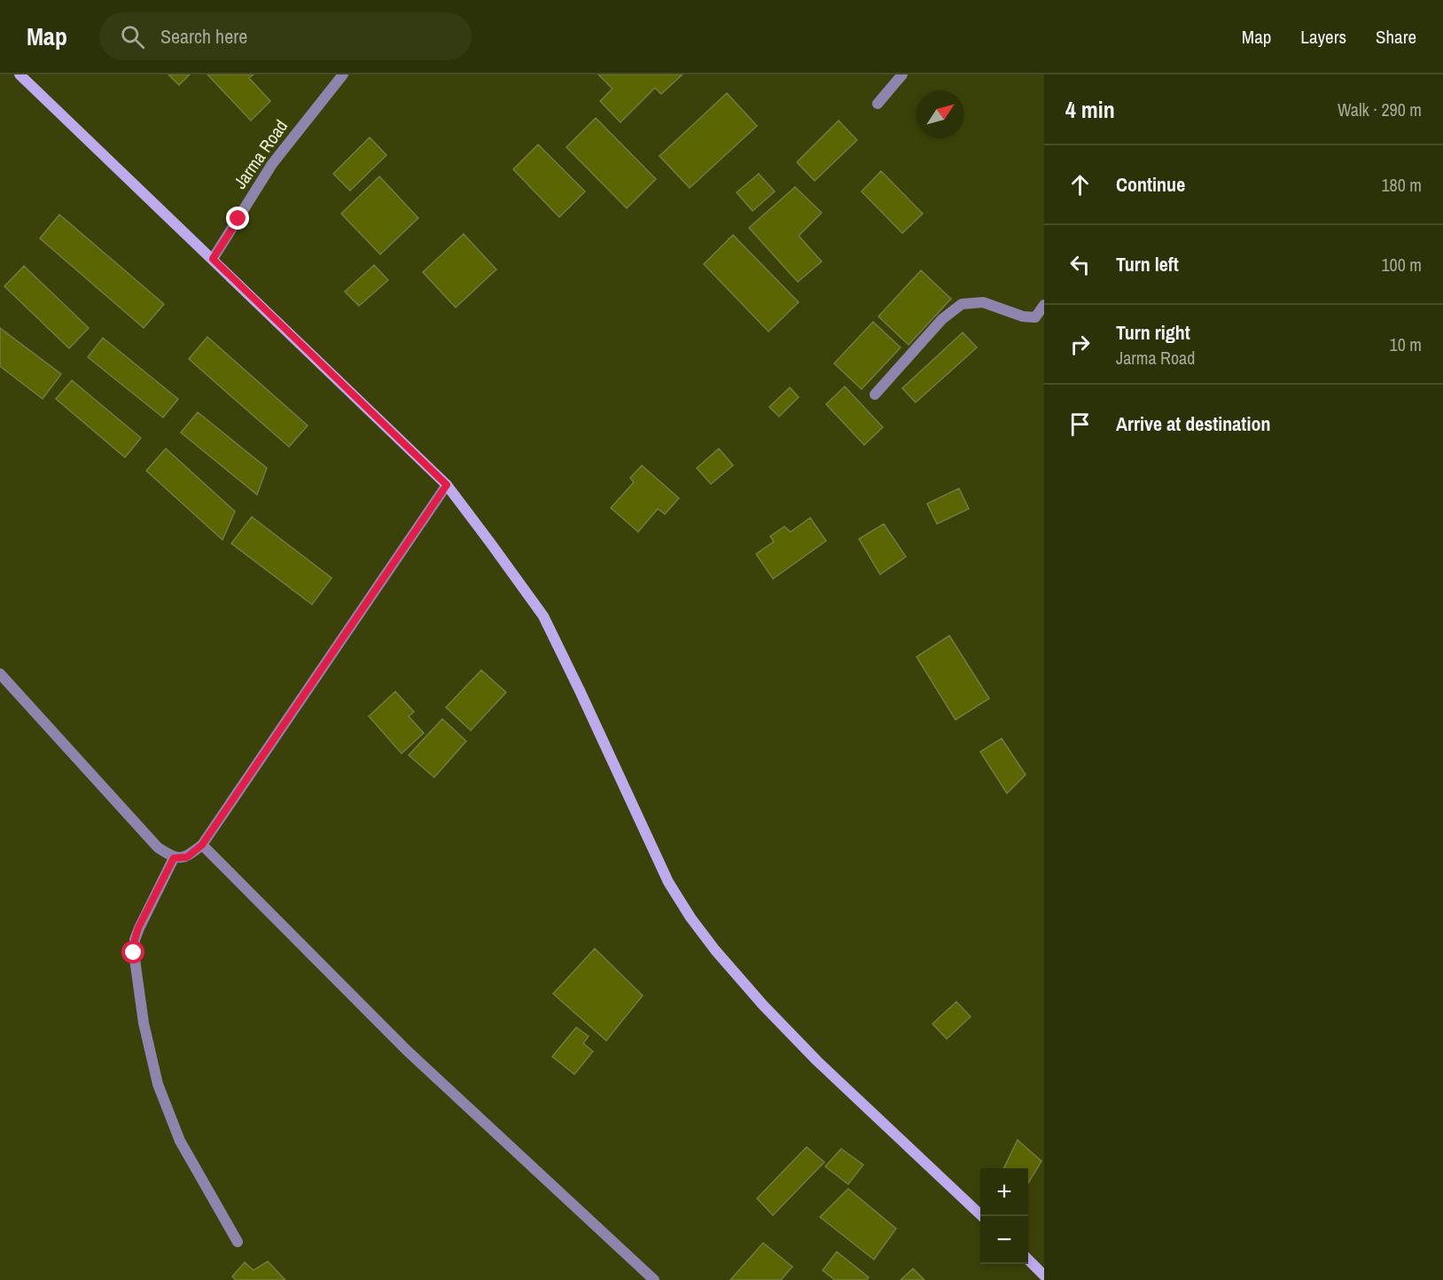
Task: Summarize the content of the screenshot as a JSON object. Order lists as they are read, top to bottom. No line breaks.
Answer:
{"streets":{"street":["Jarma Road"]},"north":"top right","page":{"header":"Map","search":"Search here","nav":["Map","Layers","Share"],"heading":["4 min","Walk · 290 m"],"list":[["Continue","180 m"],["Turn left","100 m"],["Turn right","Jarma Road","10 m"],"Arrive at destination"],"map_buttons":["+","−"]}}
